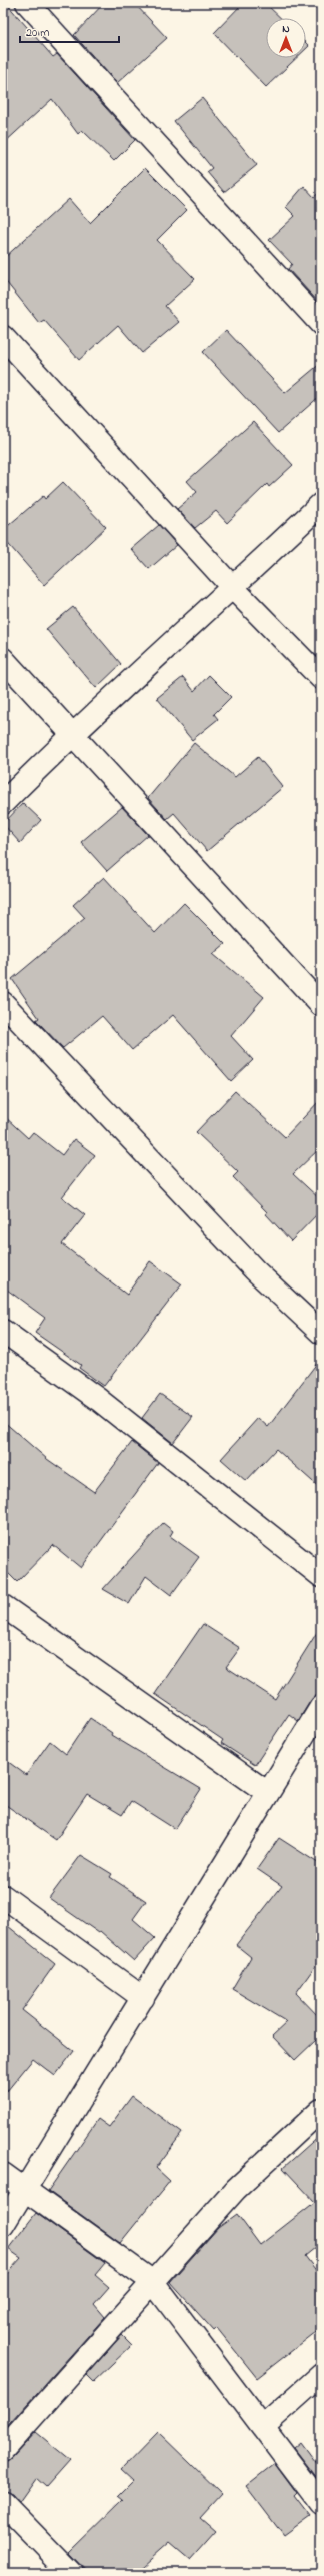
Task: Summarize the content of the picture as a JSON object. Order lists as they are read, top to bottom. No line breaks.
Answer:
{"scale_bar":"20 m","north":"top"}
